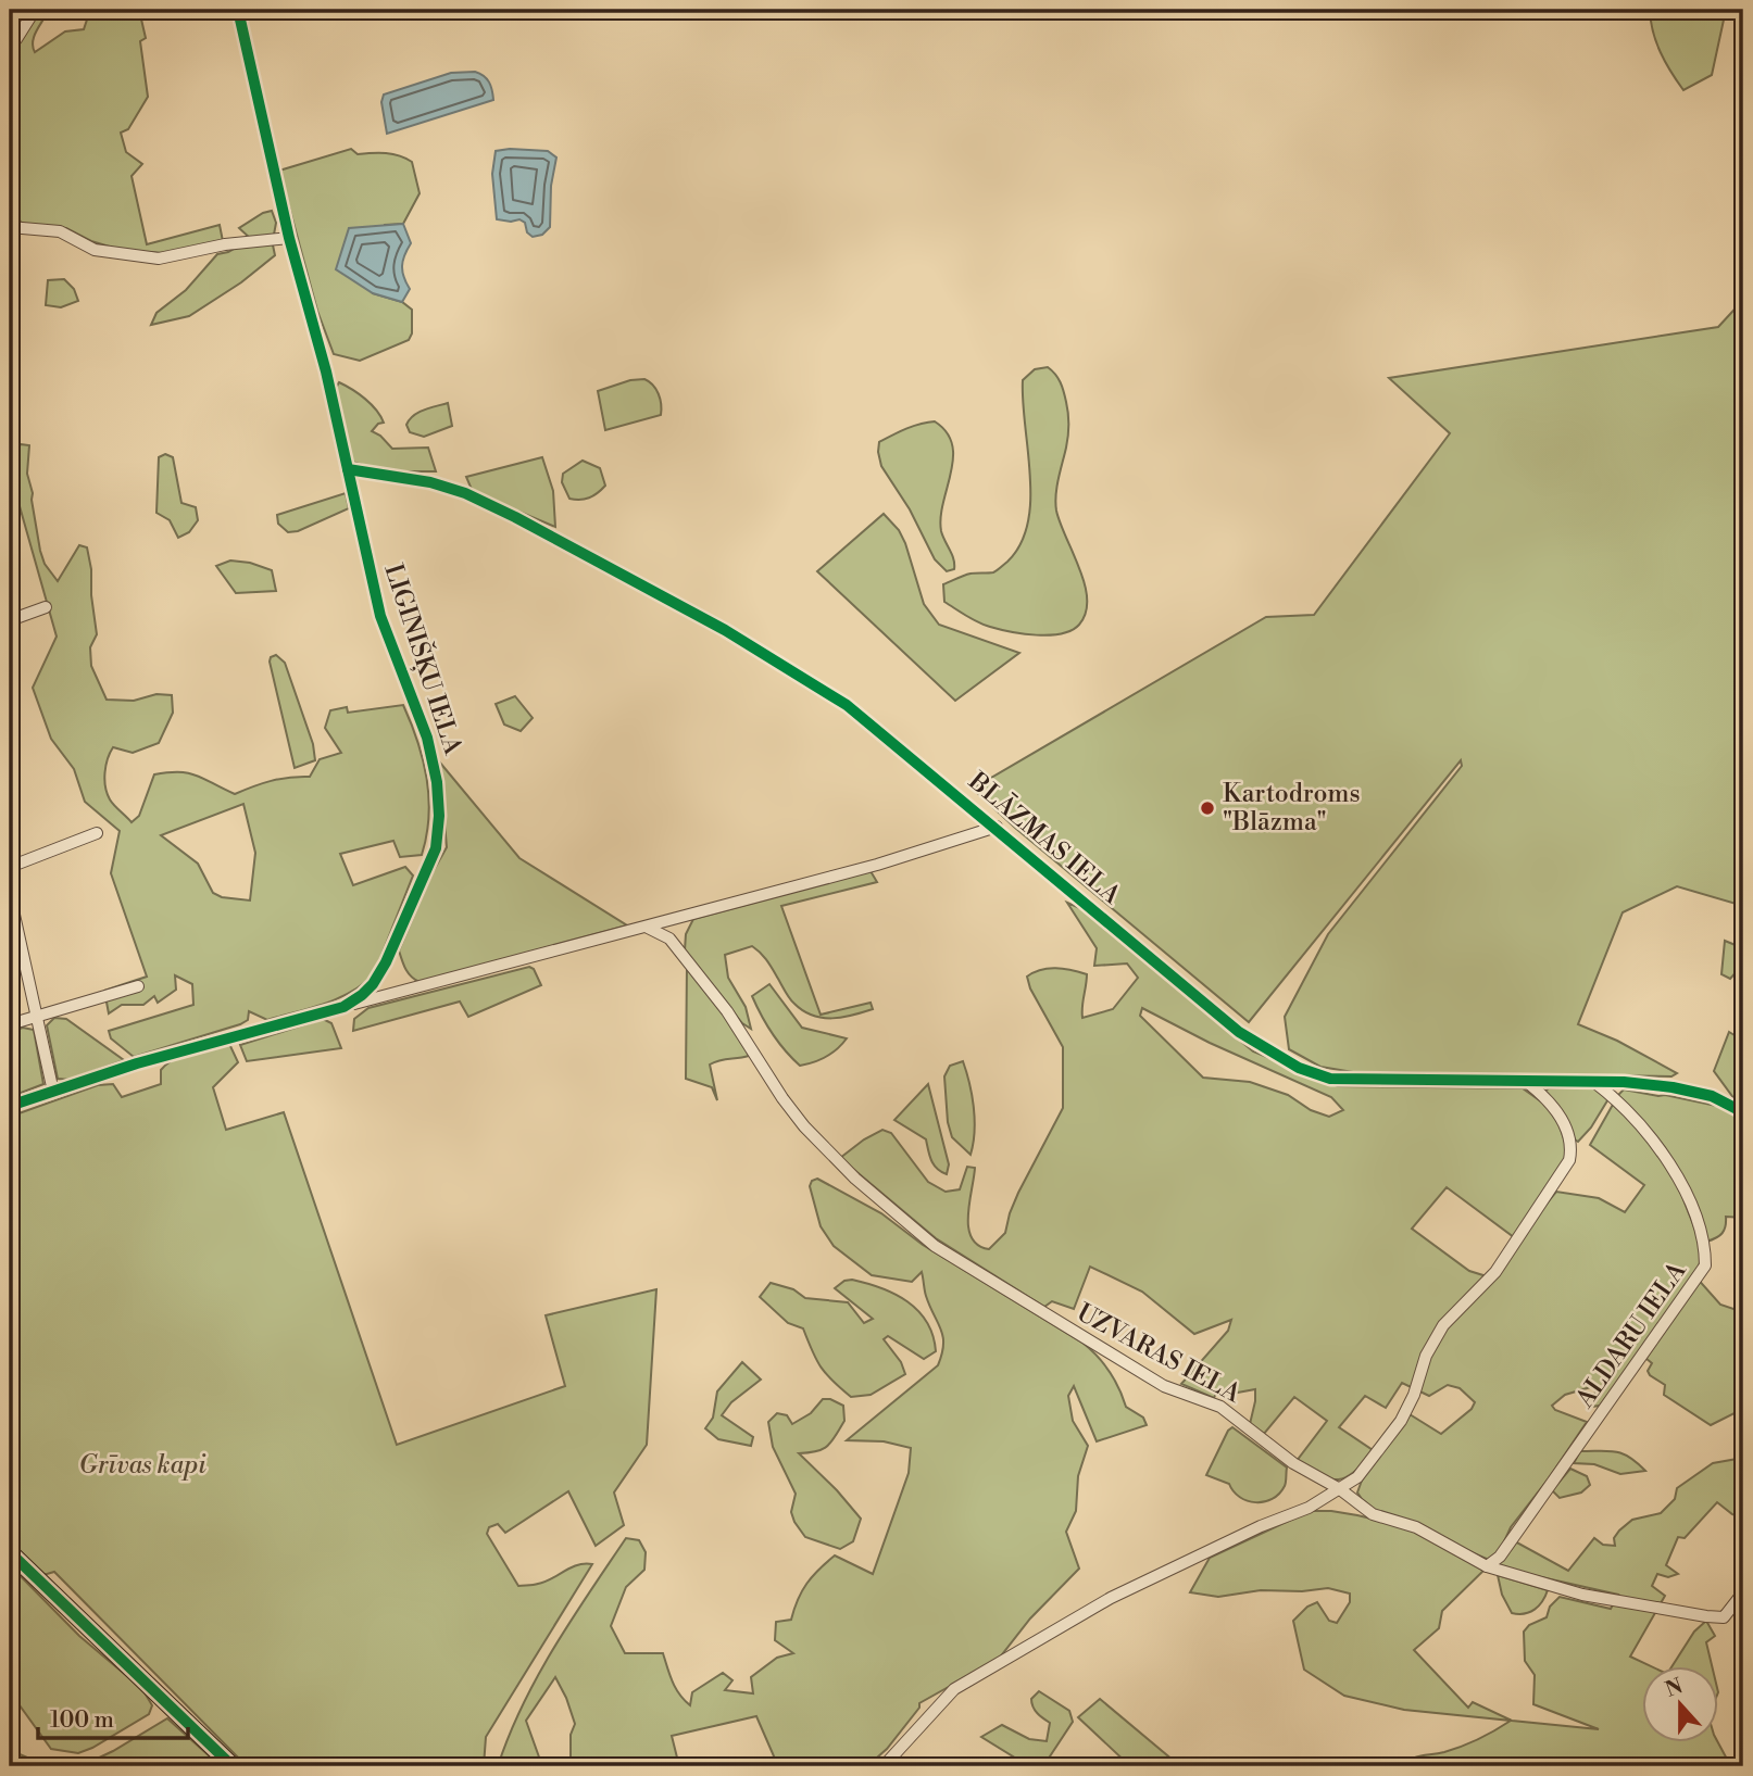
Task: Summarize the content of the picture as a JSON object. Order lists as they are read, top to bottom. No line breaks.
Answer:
{"streets":{"street":["LIGINIŠĶU IELA","BLĀZMAS IELA","ALDARU IELA","UZVARAS IELA"]},"crossings":[["LIGINIŠĶU IELA","BLĀZMAS IELA"],["BLĀZMAS IELA","ALDARU IELA"],["ALDARU IELA","UZVARAS IELA"]],"parks":["Grīvas kapi"],"places":["Kartodroms \"Blāzma\""],"scale_bar":"100 m","north":"top"}
